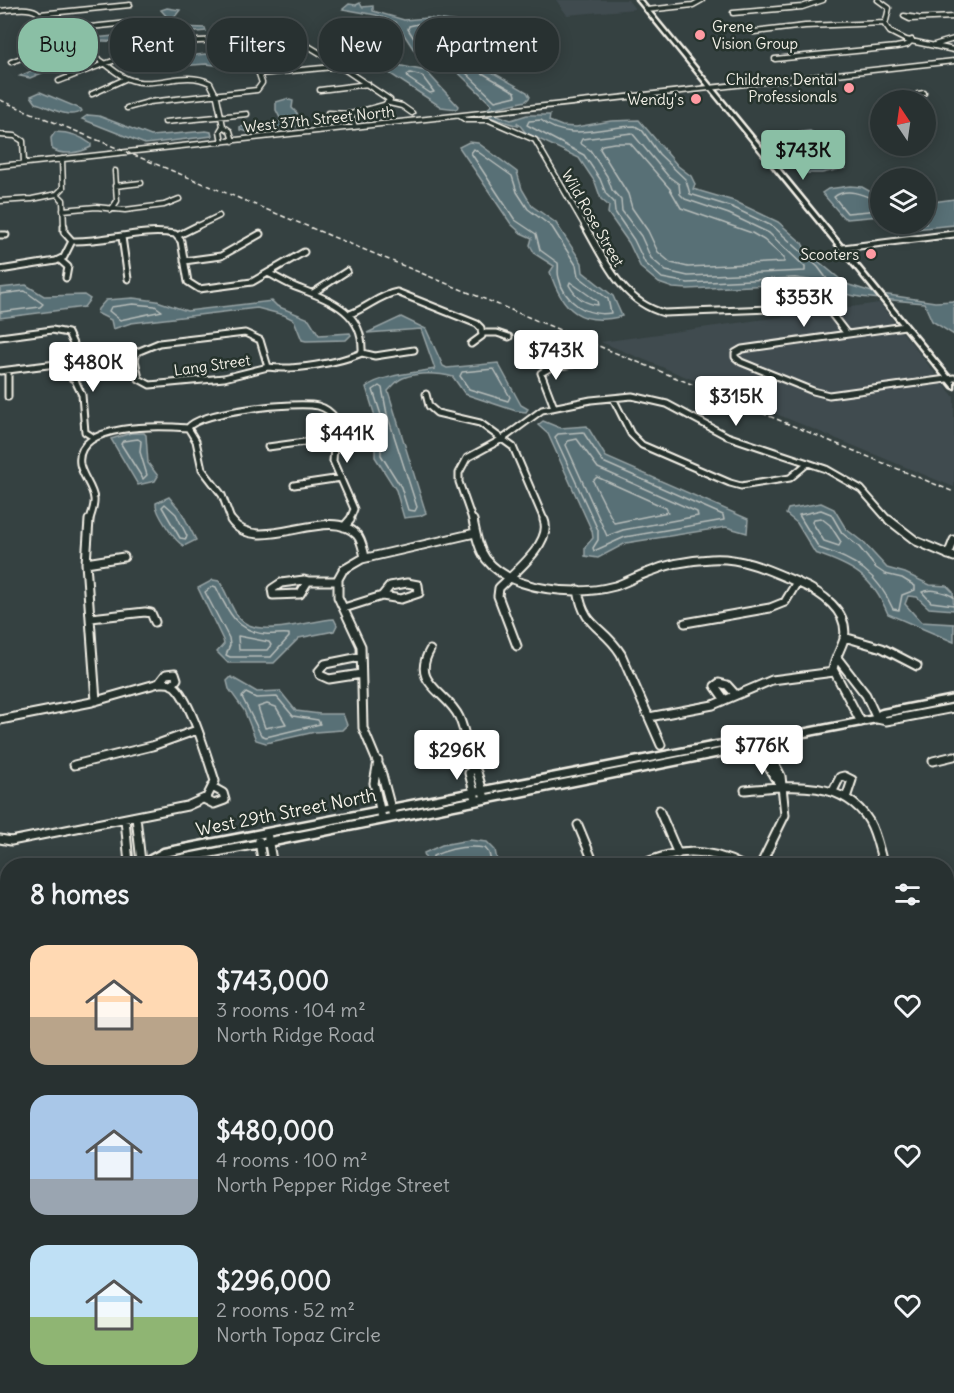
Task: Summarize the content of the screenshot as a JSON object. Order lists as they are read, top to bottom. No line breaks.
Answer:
{"streets":{"main road":["West 29th Street North"],"street":["West 37th Street North","Wild Rose Street","Lang Street"]},"crossings":[["West 37th Street North","Wild Rose Street"]],"places":["Grene Vision Group","Childrens Dental Professionals","Wendy's","Scooters"],"north":"top","page":{"chip":["Buy","Rent","Filters","New","Apartment"],"price":["$743K","$353K","$743K","$480K","$315K","$441K","$776K","$296K"],"heading":"8 homes","list":[{"name":"$743,000","note":"3 rooms · 104 m² · North Ridge Road"},{"name":"$480,000","note":"4 rooms · 100 m² · North Pepper Ridge Street"},{"name":"$296,000","note":"2 rooms · 52 m² · North Topaz Circle"}]}}
